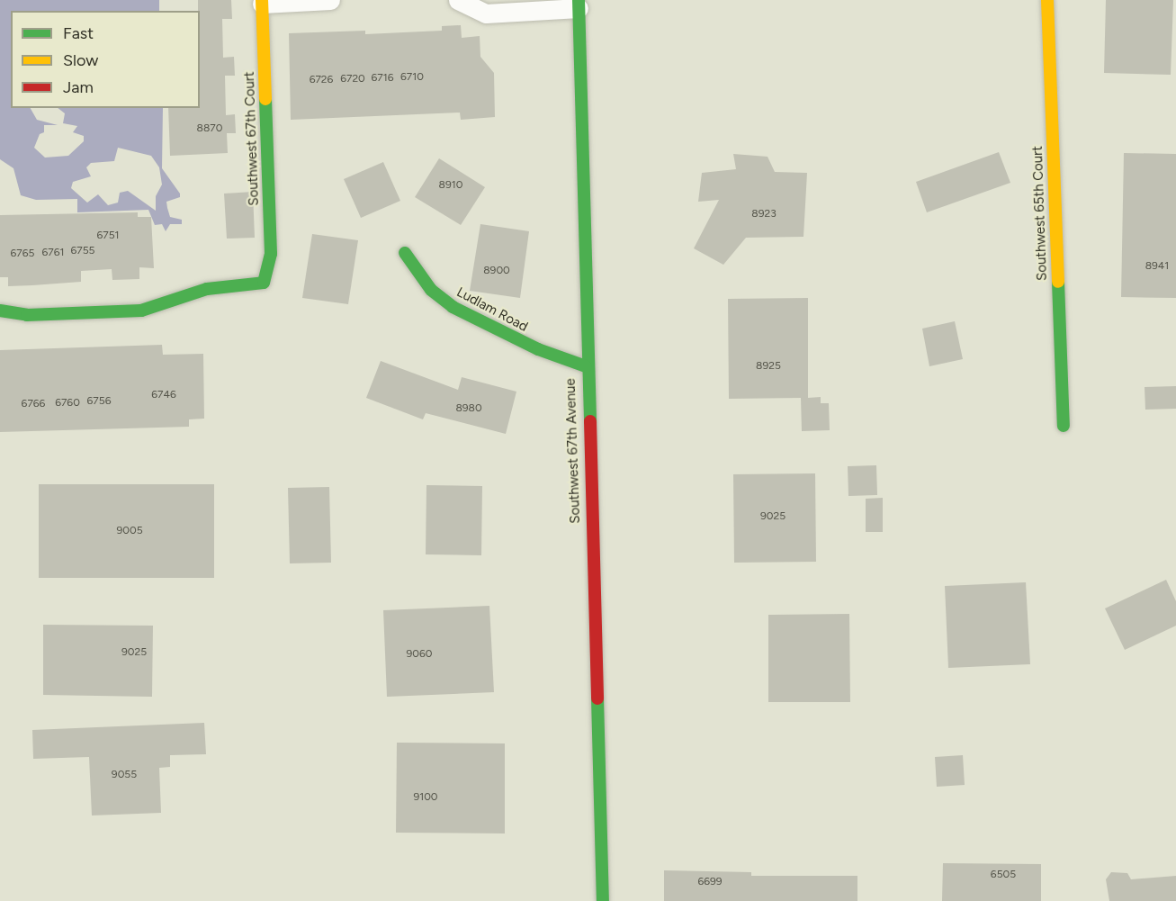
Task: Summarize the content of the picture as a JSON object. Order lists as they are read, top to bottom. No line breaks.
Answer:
{"streets":{"street":["Southwest 67th Court","Southwest 65th Court","Ludlam Road","Southwest 67th Avenue"]},"crossings":[["Ludlam Road","Southwest 67th Avenue"]],"house_numbers":["6710","6716","6720","6726","8870","8910","8923","6751","6755","6761","6765","8941","8900","8925","6746","6756","6760","6766","8980","9025","9005","9025","9060","9055","9100","6505","6699"],"legend":["Fast","Slow","Jam"]}
